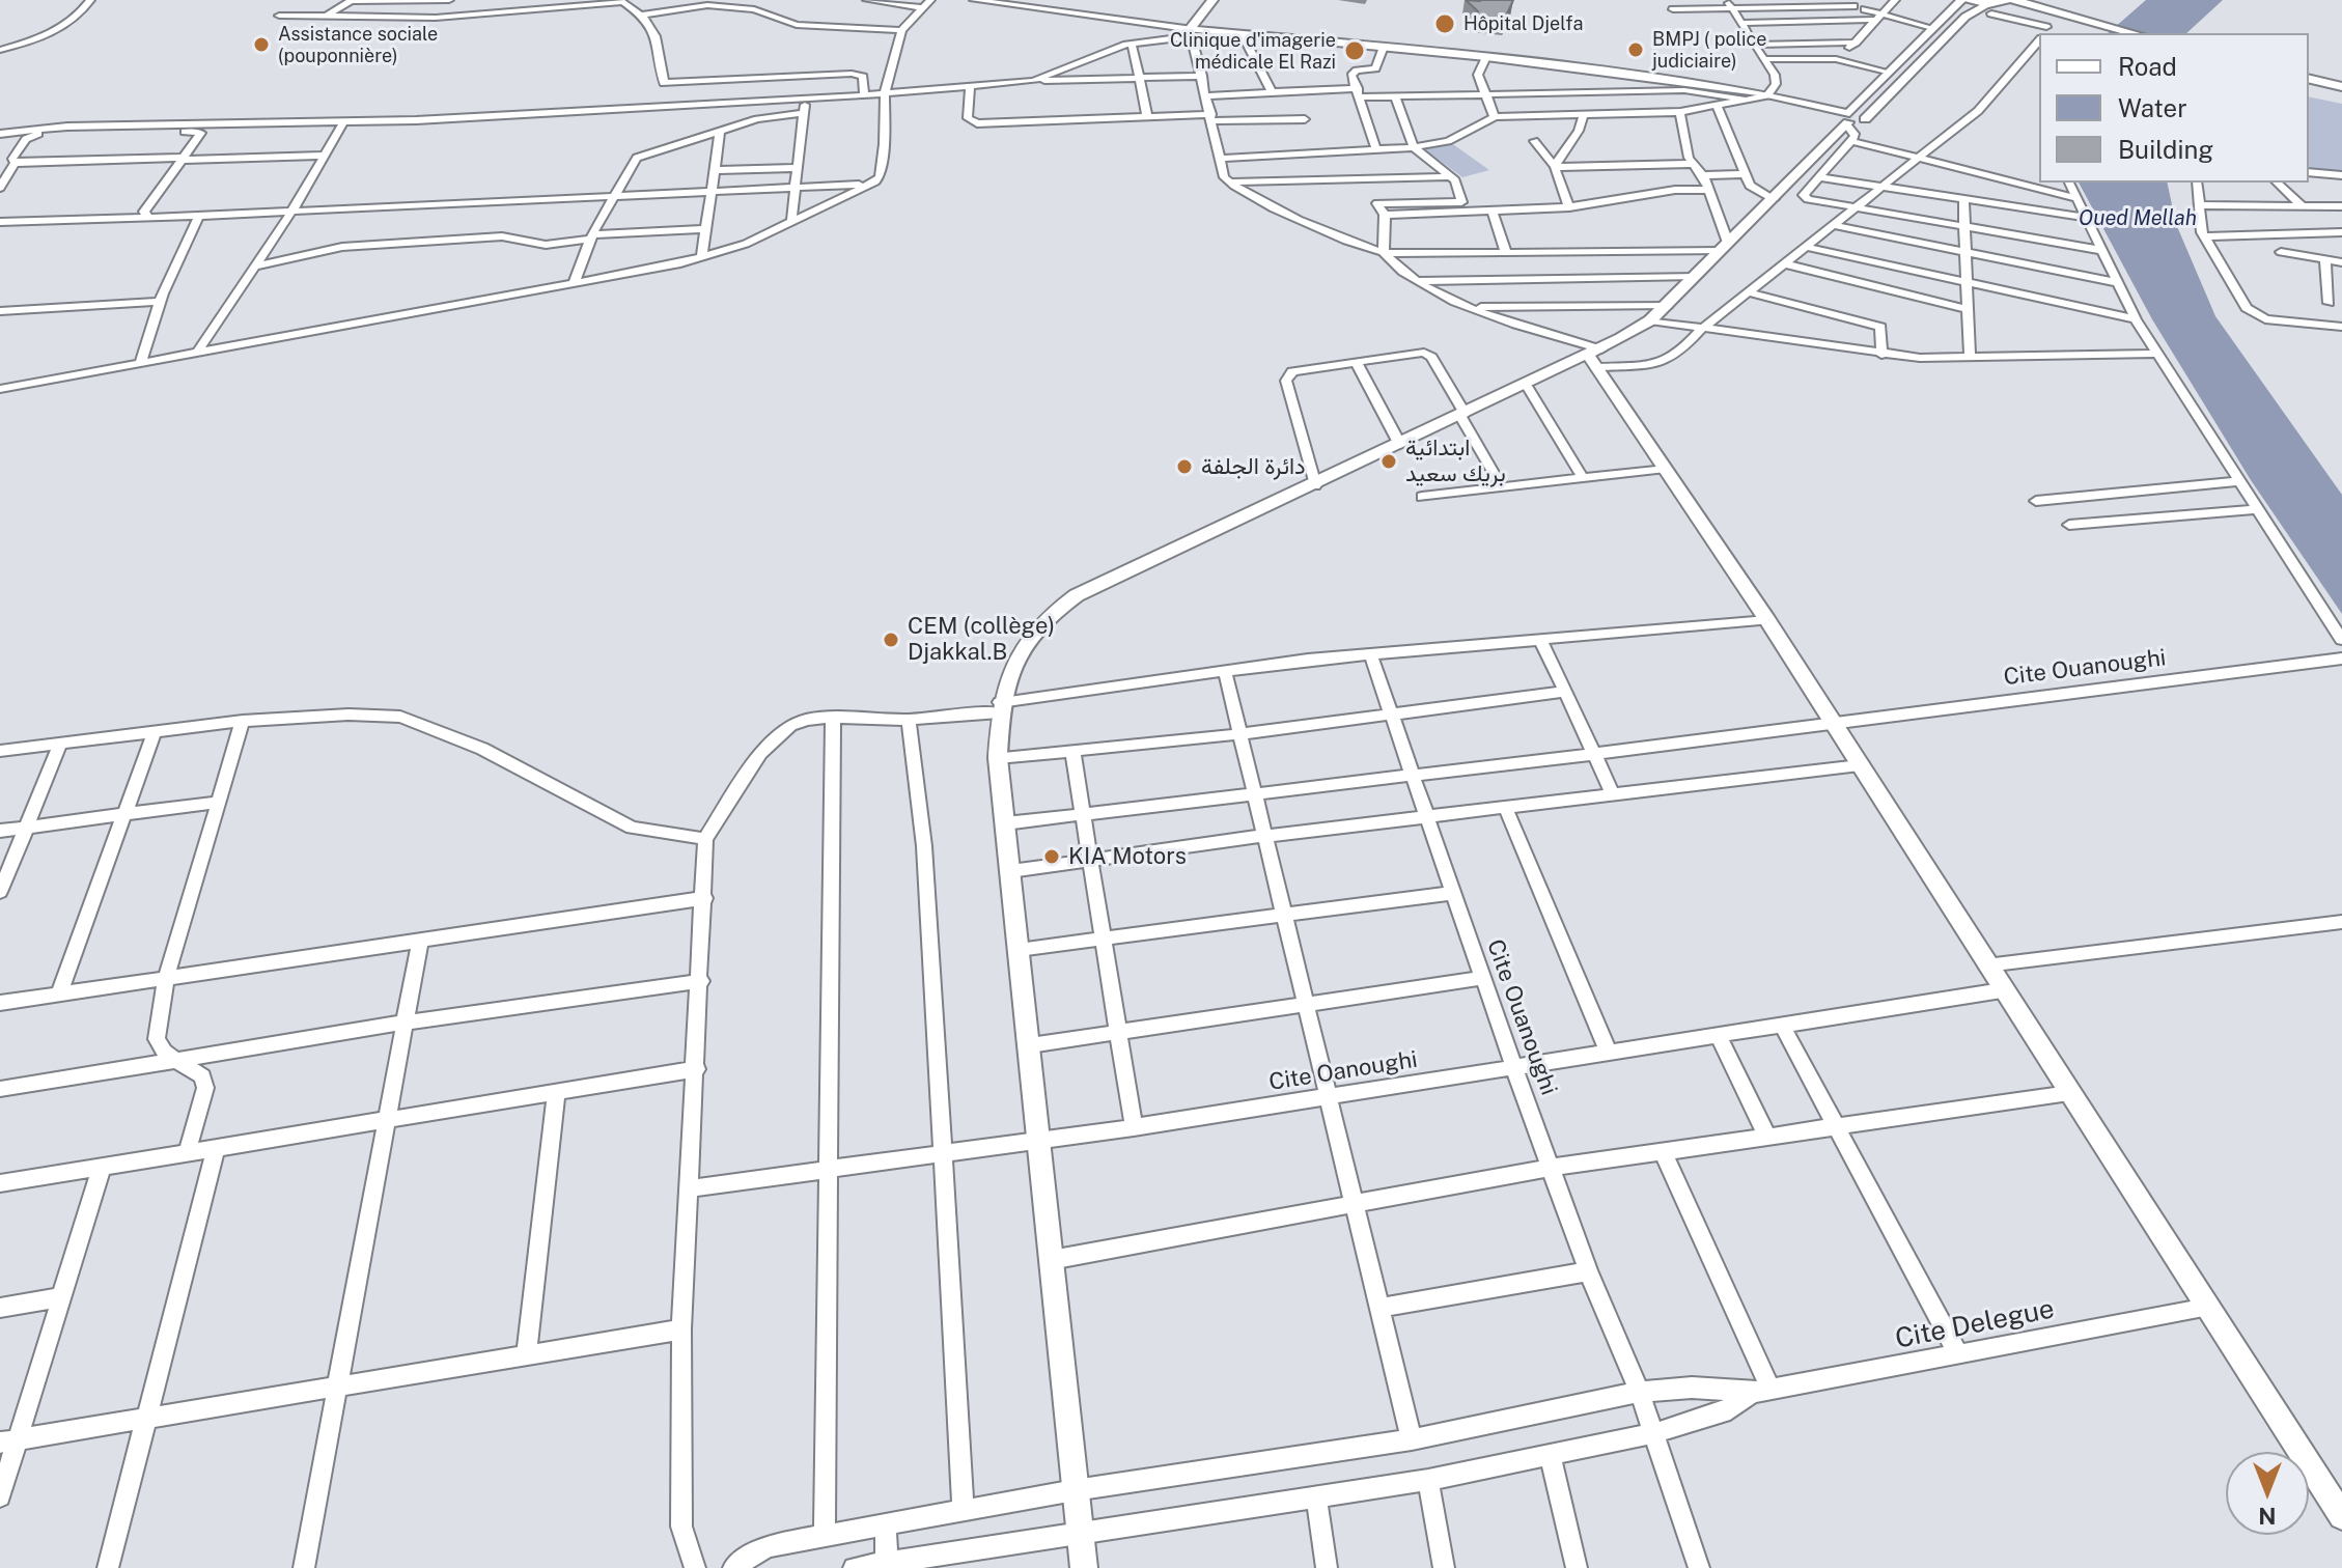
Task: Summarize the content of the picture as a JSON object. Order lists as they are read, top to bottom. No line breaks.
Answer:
{"streets":{"street":["Cite Ouanoughi","Cite Oanoughi","Cite Delegue"]},"crossings":[["Cite Ouanoughi","Cite Oanoughi"]],"water":["Oued Mellah"],"places":["Hôpital Djelfa","Assistance sociale (pouponnière)","BMPJ ( police judiciaire)","Clinique d'imagerie médicale El Razi","ابتدائية بريك سعيد","دائرة الجلفة","CEM (collège) Djakkal.B","KIA Motors"],"legend":["Road","Water","Building"],"north":"bottom"}
